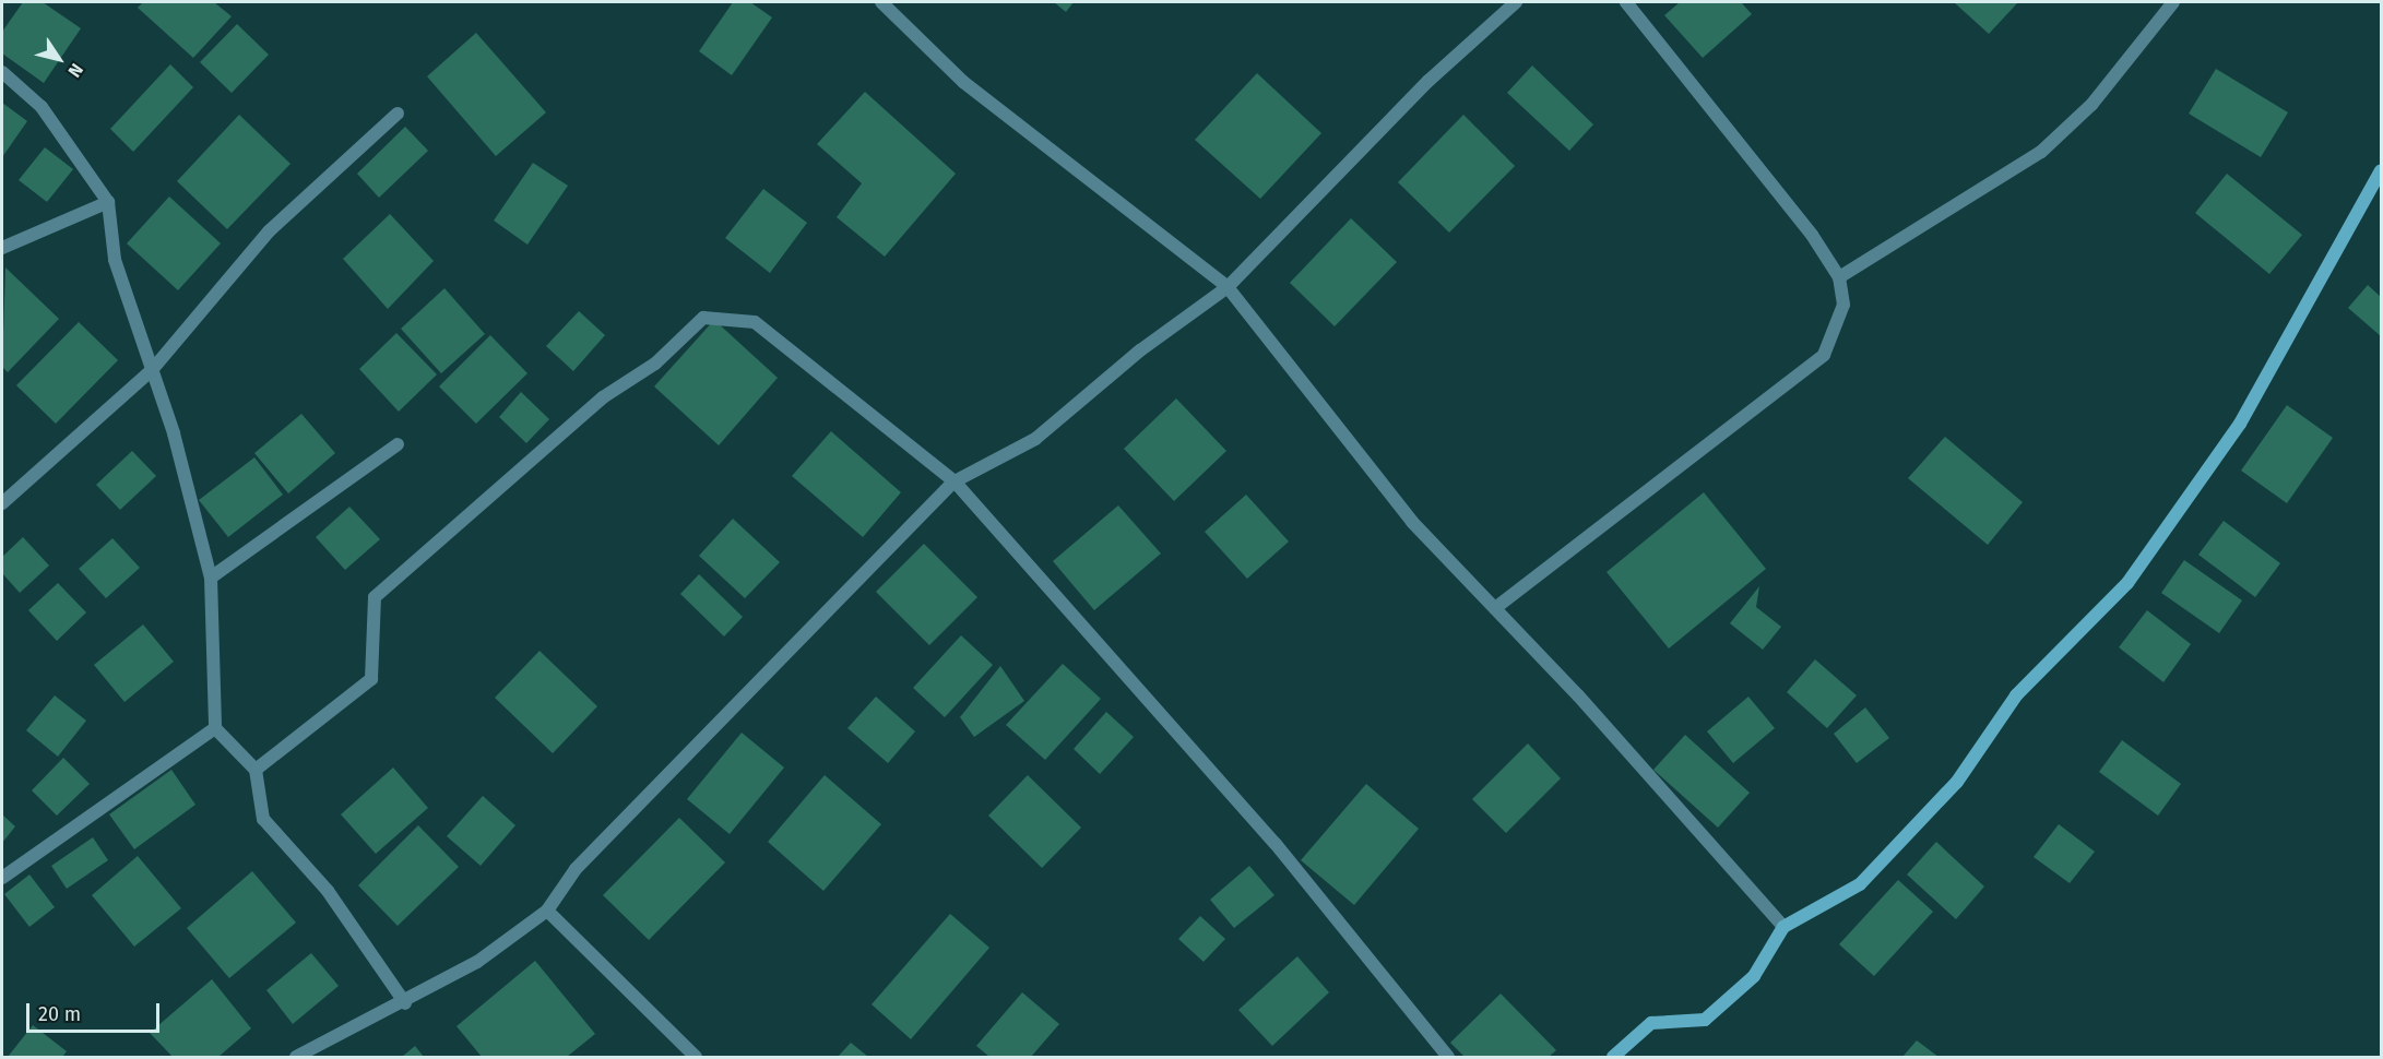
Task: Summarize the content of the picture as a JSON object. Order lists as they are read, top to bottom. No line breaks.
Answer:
{"scale_bar":"20 m","north":"bottom right"}
